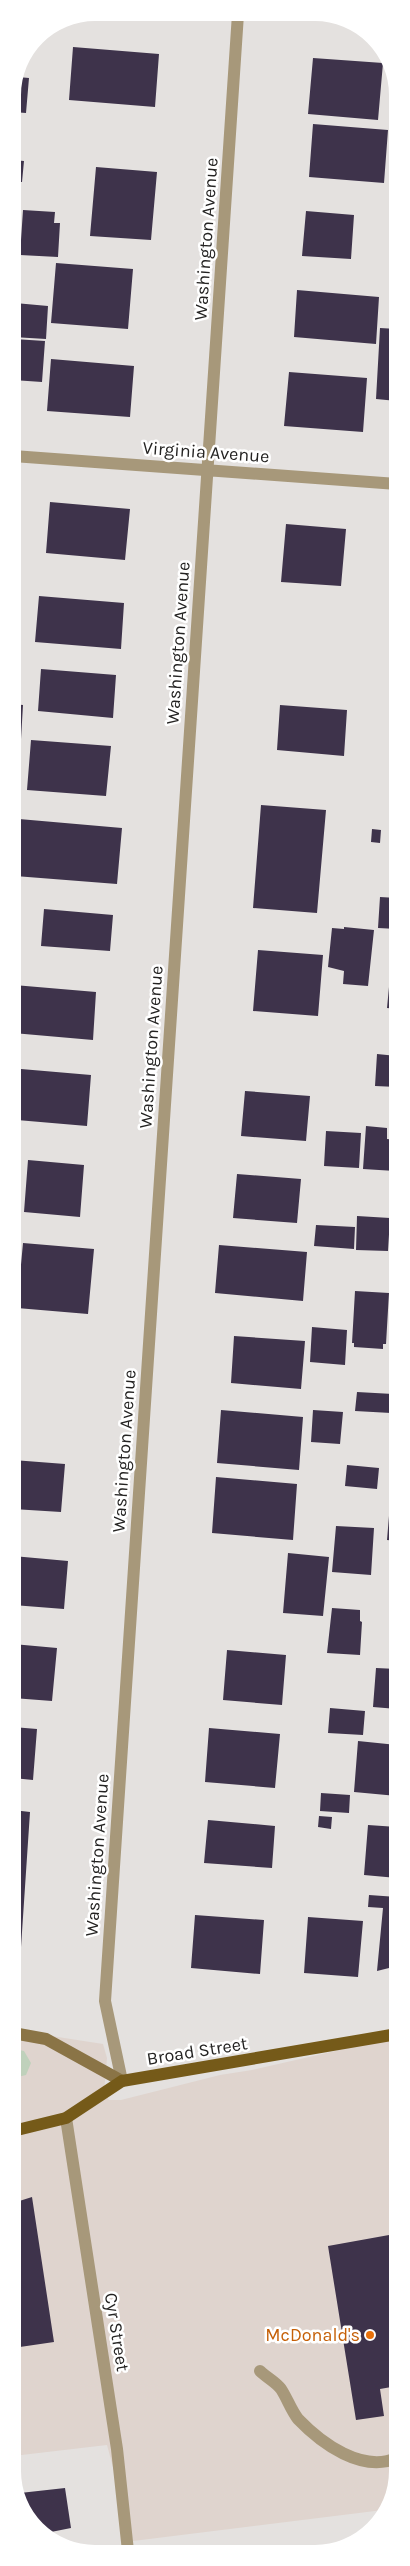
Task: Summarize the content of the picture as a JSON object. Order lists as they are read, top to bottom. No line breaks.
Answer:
{"streets":{"main road":["Broad Street"],"street":["Washington Avenue","Virginia Avenue","Cyr Street"]},"crossings":[["Washington Avenue","Virginia Avenue"],["Washington Avenue","Broad Street"],["Broad Street","Cyr Street"]],"places":["McDonald's"]}
